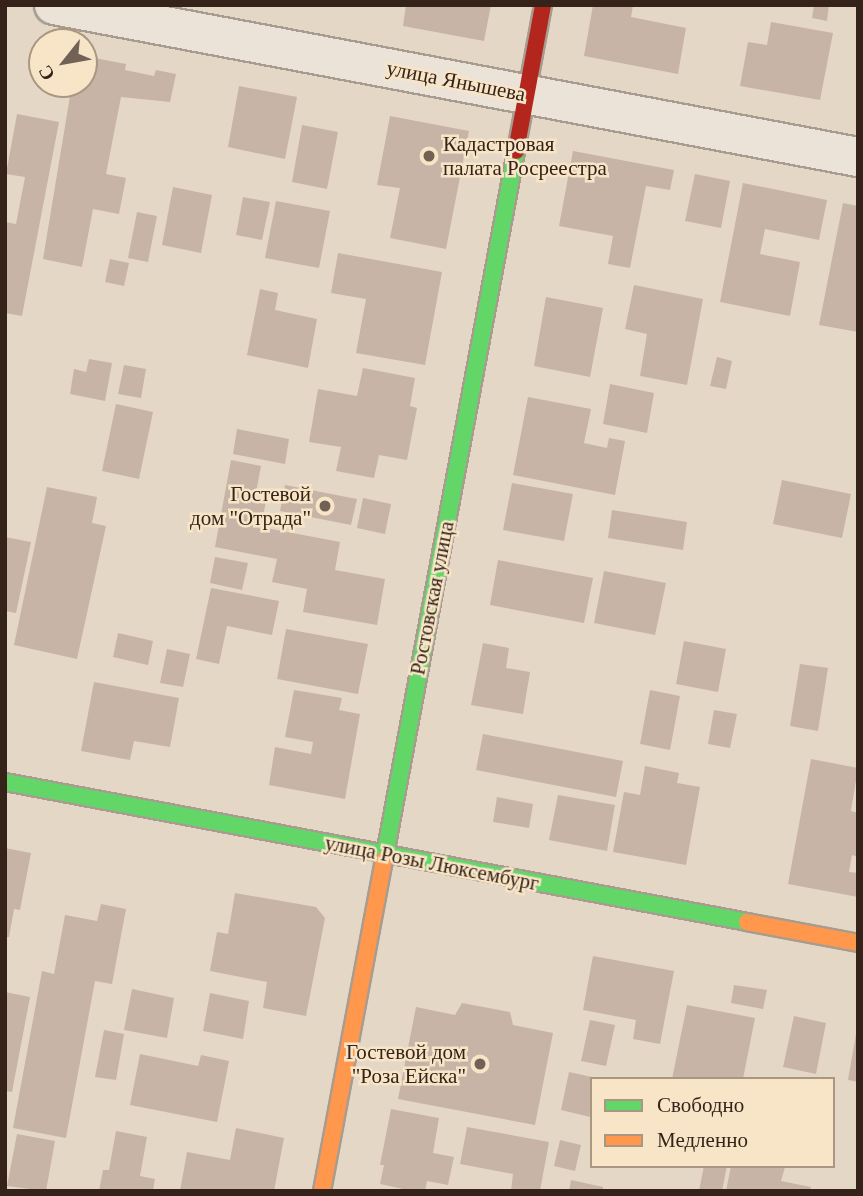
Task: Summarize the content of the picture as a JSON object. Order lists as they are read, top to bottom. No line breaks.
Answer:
{"streets":{"street":["улица Янышева","Ростовская улица","улица Розы Люксембург"]},"crossings":[["улица Янышева","Ростовская улица"],["Ростовская улица","улица Розы Люксембург"]],"places":["Кадастровая палата Росреестра","Гостевой дом \"Отрада\"","Гостевой дом \"Роза Ейска\""],"legend":["Свободно","Медленно"],"north":"bottom left"}
